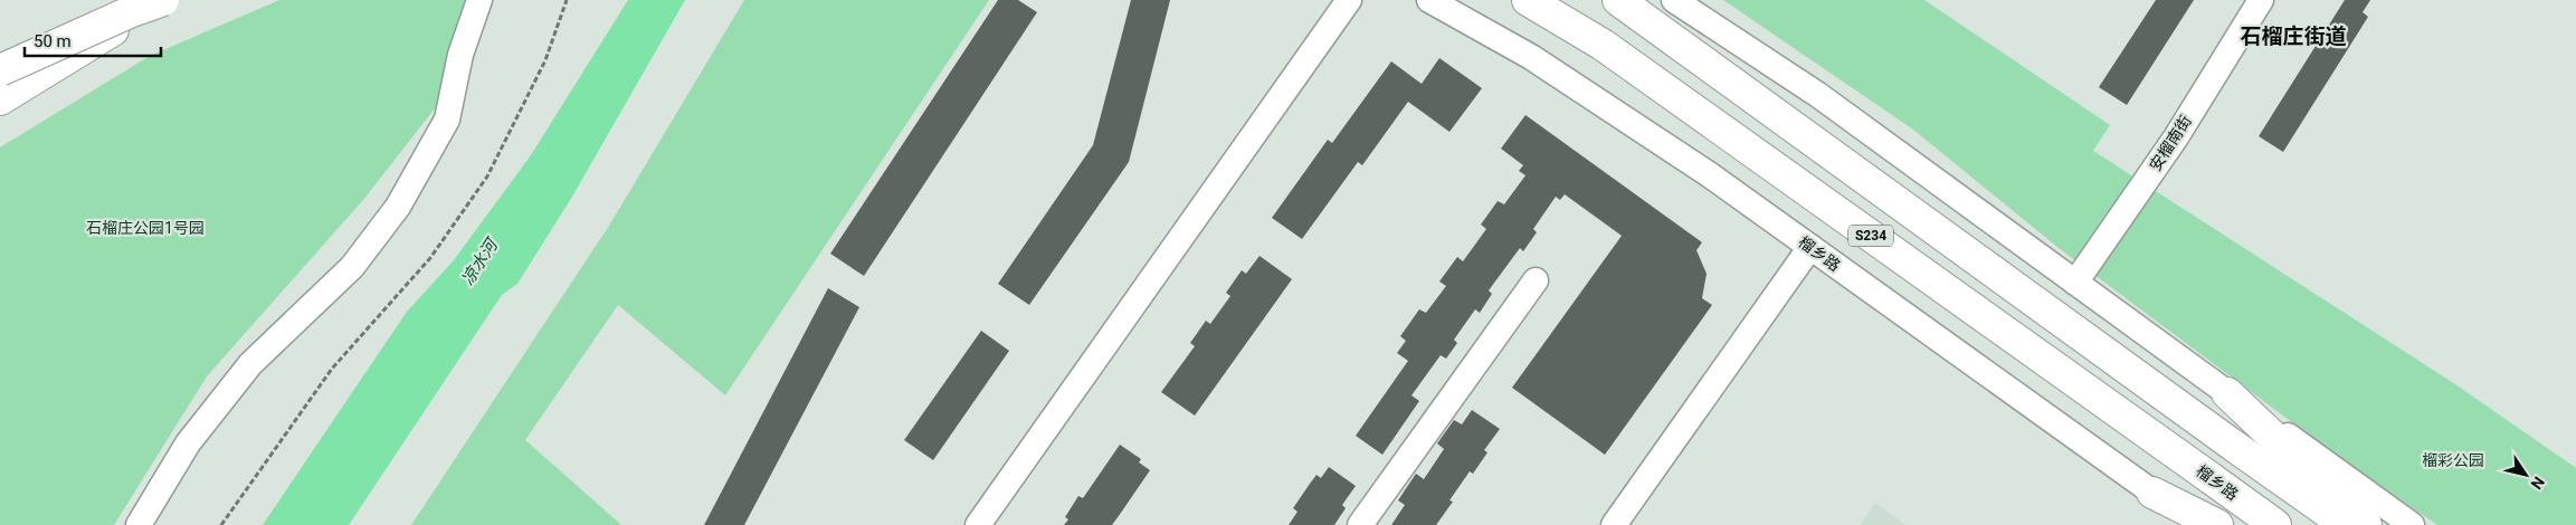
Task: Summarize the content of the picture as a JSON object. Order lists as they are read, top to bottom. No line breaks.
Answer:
{"streets":{"main road":["S234","榴乡路"],"street":["安榴南街"]},"districts":["石榴庄街道"],"water":["凉水河"],"parks":["石榴庄公园1号园","榴彩公园"],"scale_bar":"50 m","north":"bottom right"}
